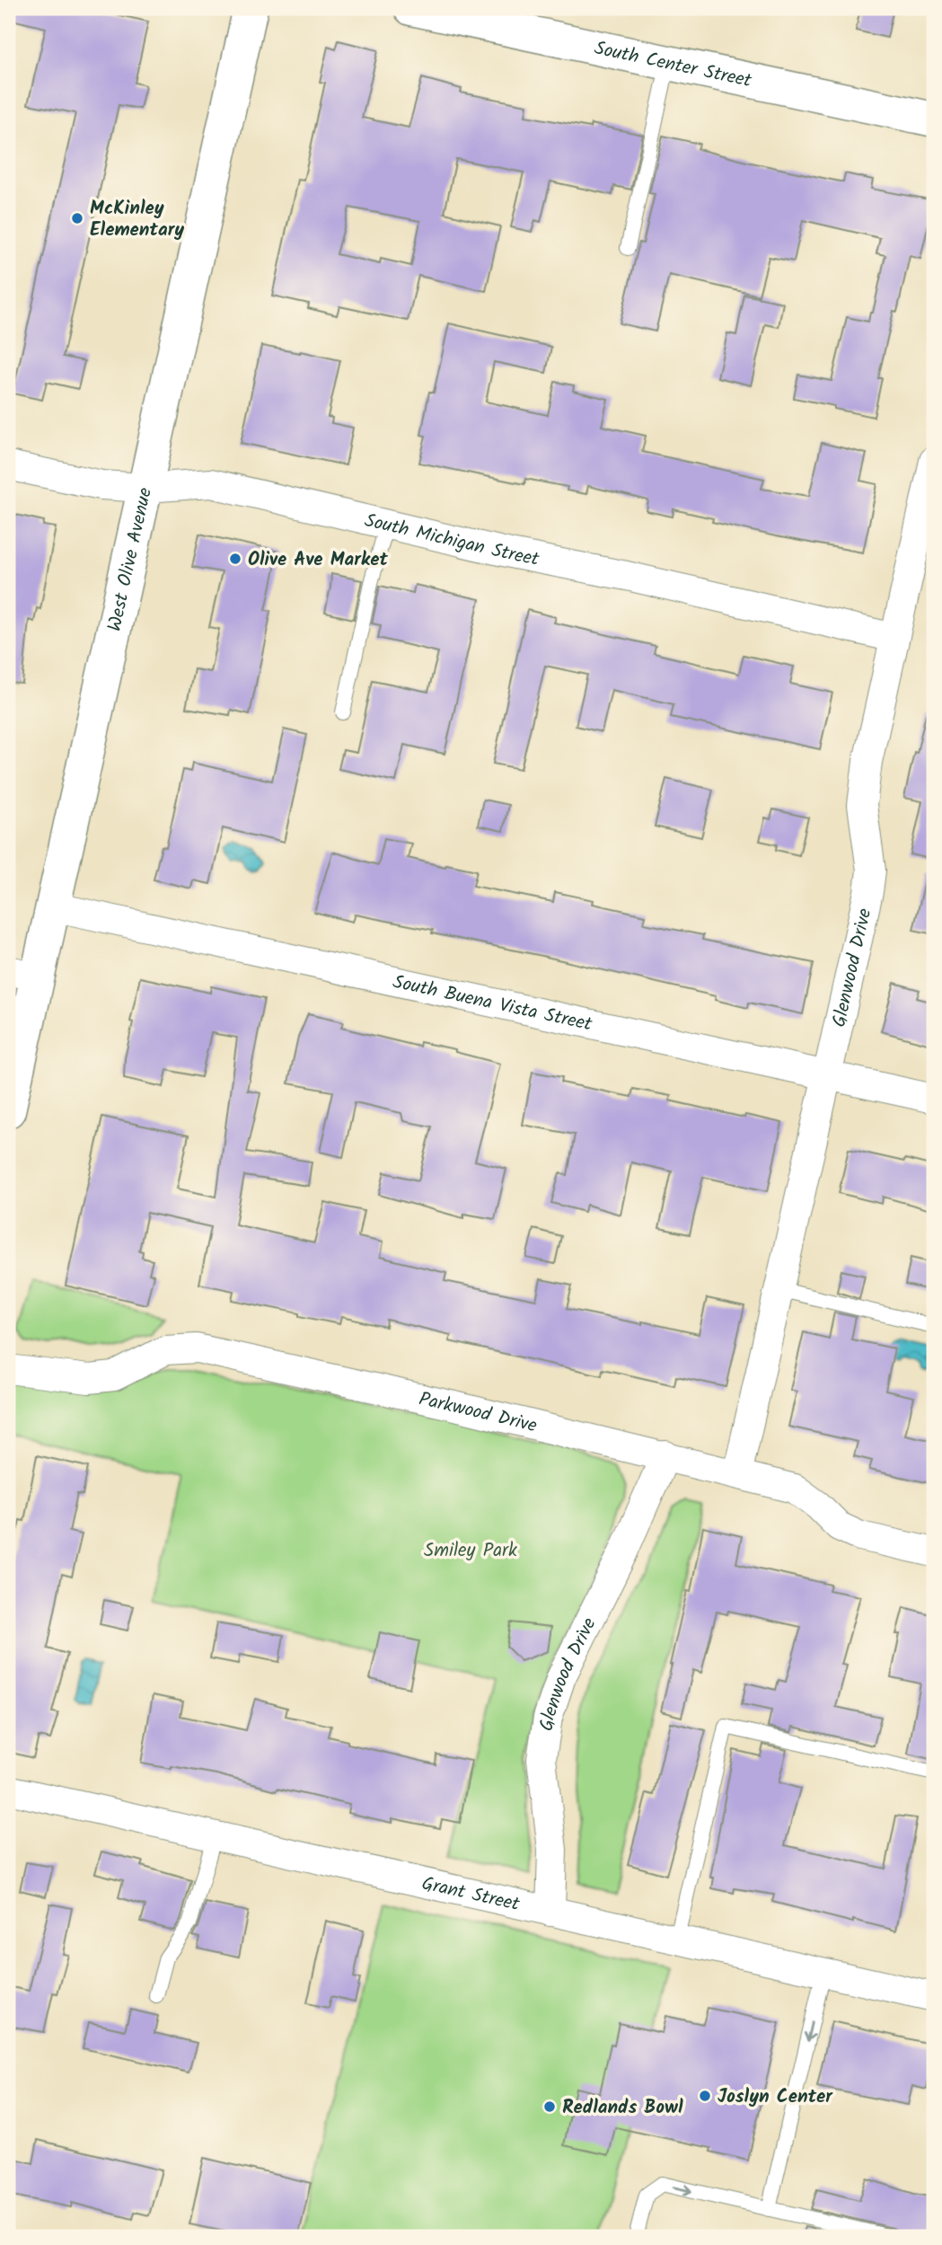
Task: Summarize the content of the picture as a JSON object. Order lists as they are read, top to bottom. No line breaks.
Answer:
{"streets":{"street":["South Center Street","South Michigan Street","West Olive Avenue","Glenwood Drive","South Buena Vista Street","Parkwood Drive","Grant Street"]},"crossings":[["South Michigan Street","West Olive Avenue"],["South Michigan Street","Glenwood Drive"],["West Olive Avenue","South Buena Vista Street"],["Glenwood Drive","South Buena Vista Street"],["Glenwood Drive","Parkwood Drive"],["Glenwood Drive","Grant Street"]],"parks":["Smiley Park"],"places":["McKinley Elementary","Olive Ave Market","Joslyn Center","Redlands Bowl"]}
